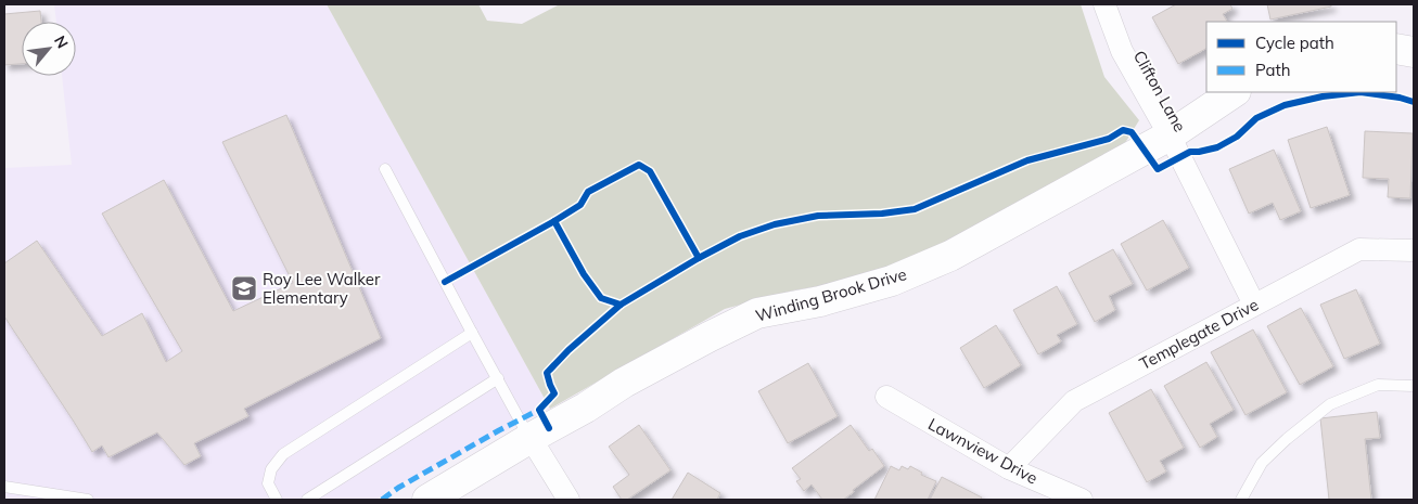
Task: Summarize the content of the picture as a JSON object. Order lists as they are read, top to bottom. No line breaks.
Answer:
{"streets":{"street":["Clifton Lane","Winding Brook Drive","Templegate Drive","Lawnview Drive"]},"crossings":[["Clifton Lane","Winding Brook Drive"],["Clifton Lane","Templegate Drive"],["Templegate Drive","Lawnview Drive"]],"places":{"school or university":["Roy Lee Walker Elementary"]},"legend":["Cycle path","Path"],"north":"top right"}
